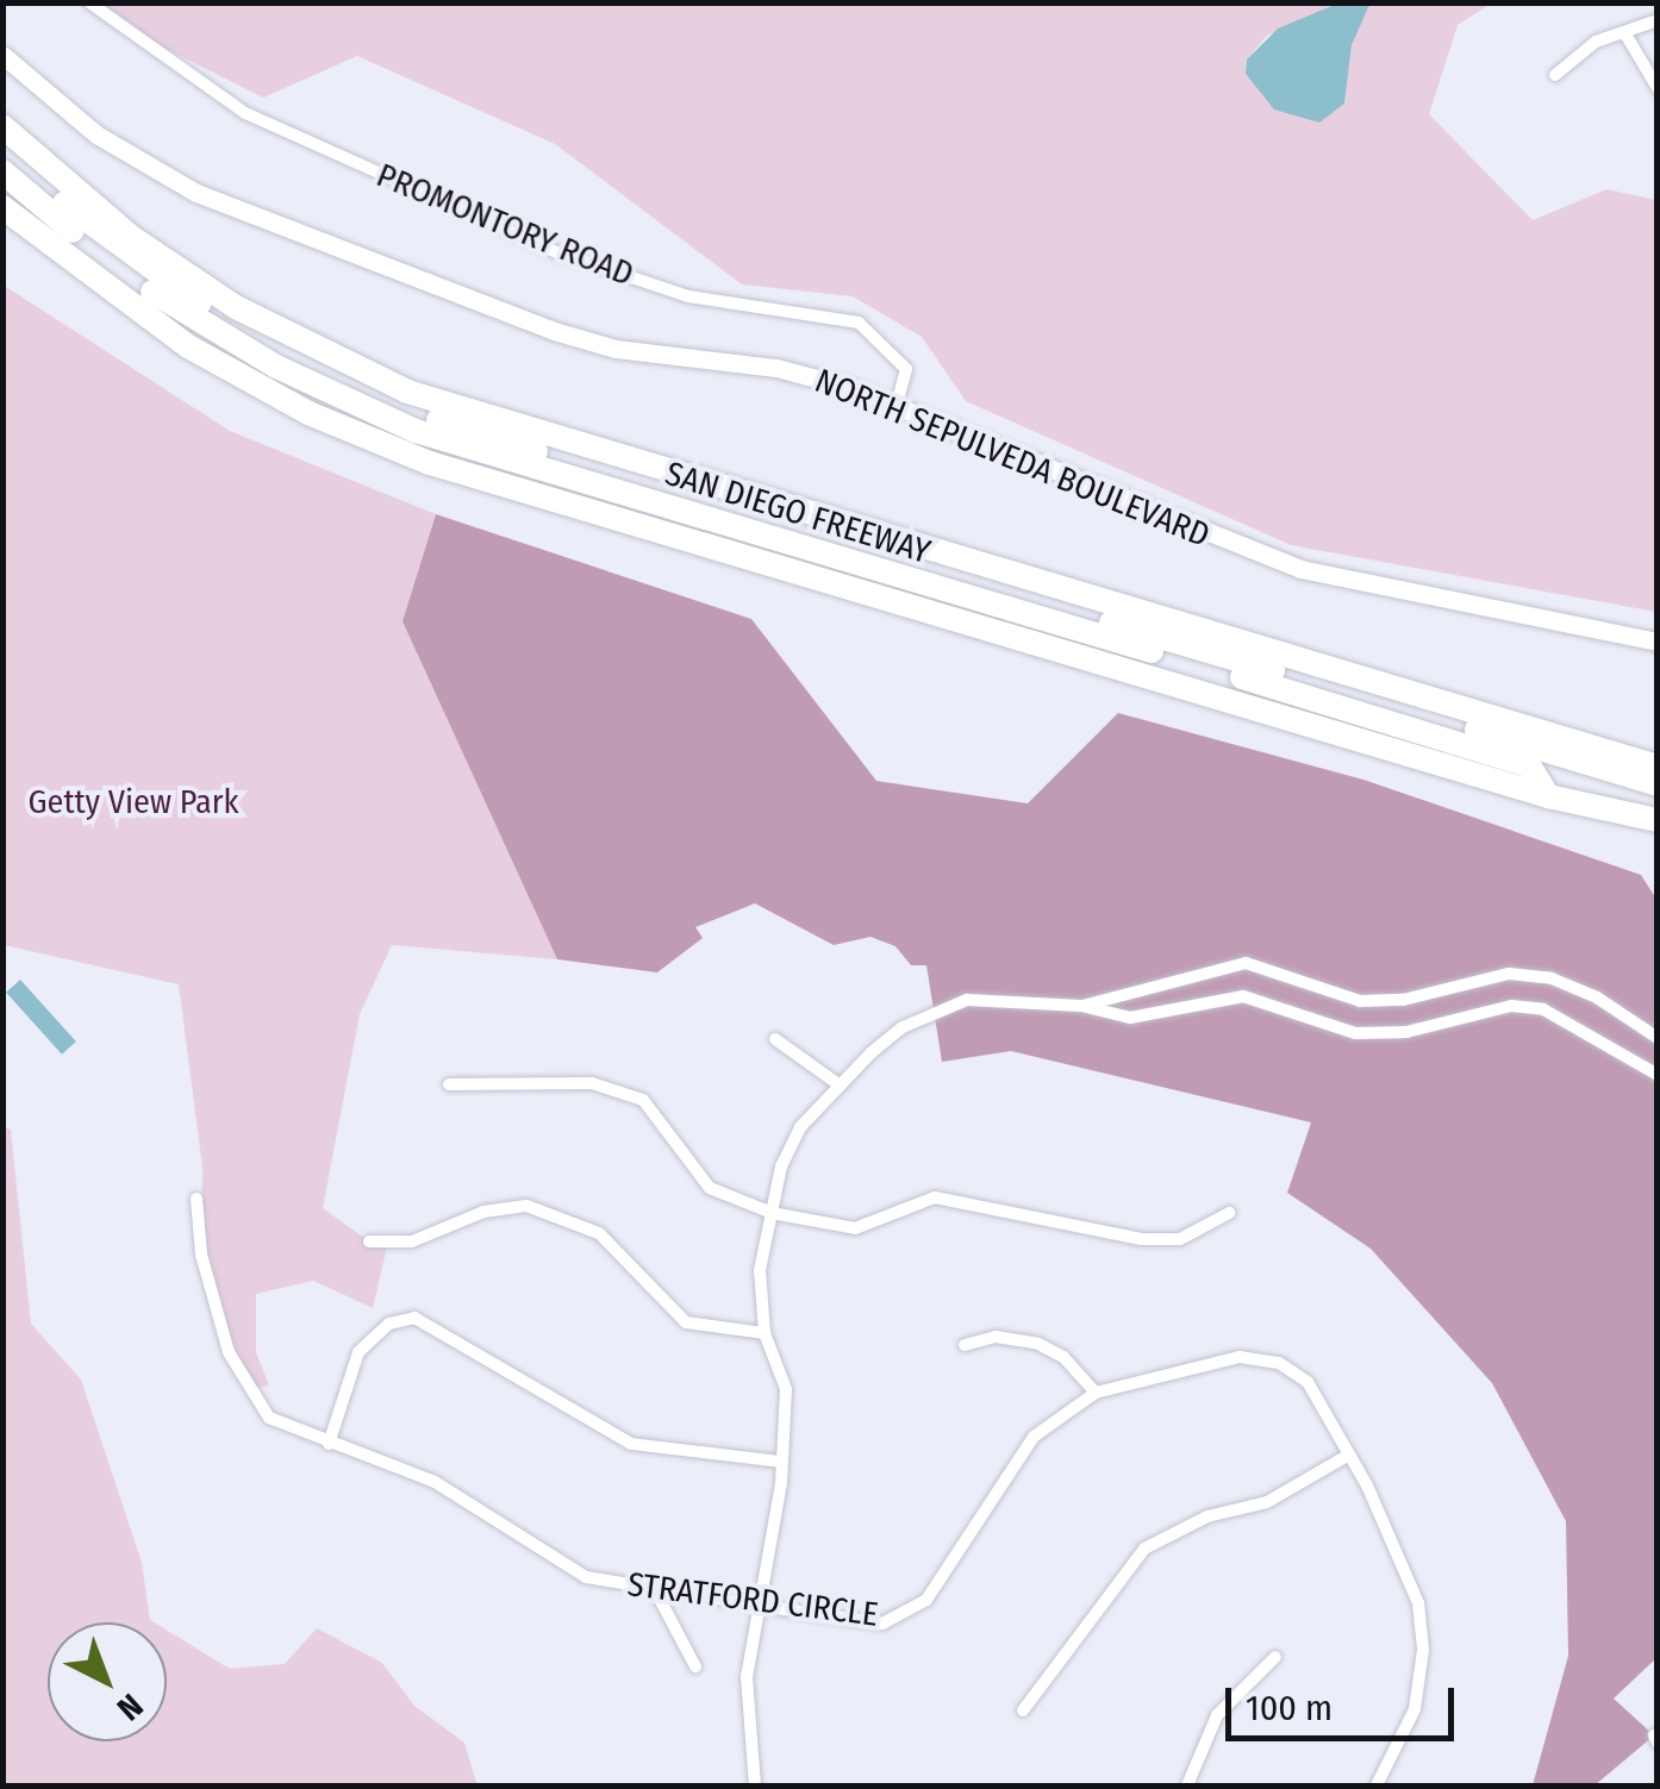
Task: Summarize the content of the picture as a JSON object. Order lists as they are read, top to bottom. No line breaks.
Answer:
{"streets":{"highway":["SAN DIEGO FREEWAY"],"main road":["NORTH SEPULVEDA BOULEVARD"],"street":["PROMONTORY ROAD","STRATFORD CIRCLE"]},"crossings":[["PROMONTORY ROAD","NORTH SEPULVEDA BOULEVARD"]],"parks":["Getty View Park"],"scale_bar":"100 m","north":"bottom right"}
